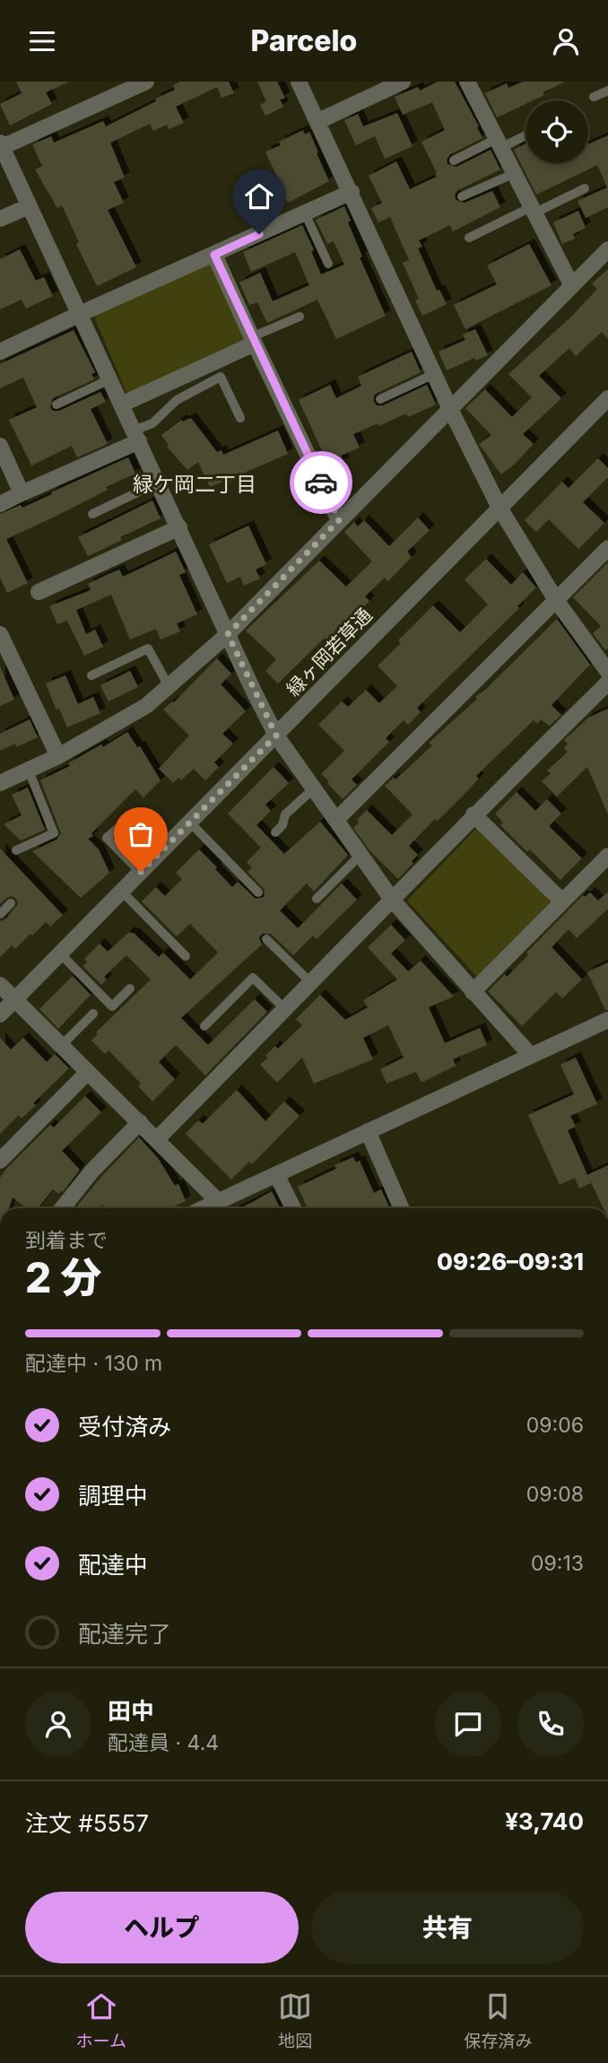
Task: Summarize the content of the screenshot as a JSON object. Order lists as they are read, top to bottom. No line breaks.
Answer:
{"streets":{"street":["緑ヶ岡若草通"]},"districts":["緑ケ岡二丁目"],"page":{"header":"Parcelo","heading":["2 分","到着まで","09:26–09:31"],"panel":["田中","配達員 · 4.4","注文 #5557","¥3,740"],"bar":"配達中 · 130 m","list":[["受付済み","09:06"],["調理中","09:08"],["配達中","09:13"],"配達完了"],"buttons":["ヘルプ","共有"],"tabs":["ホーム","地図","保存済み"]}}
